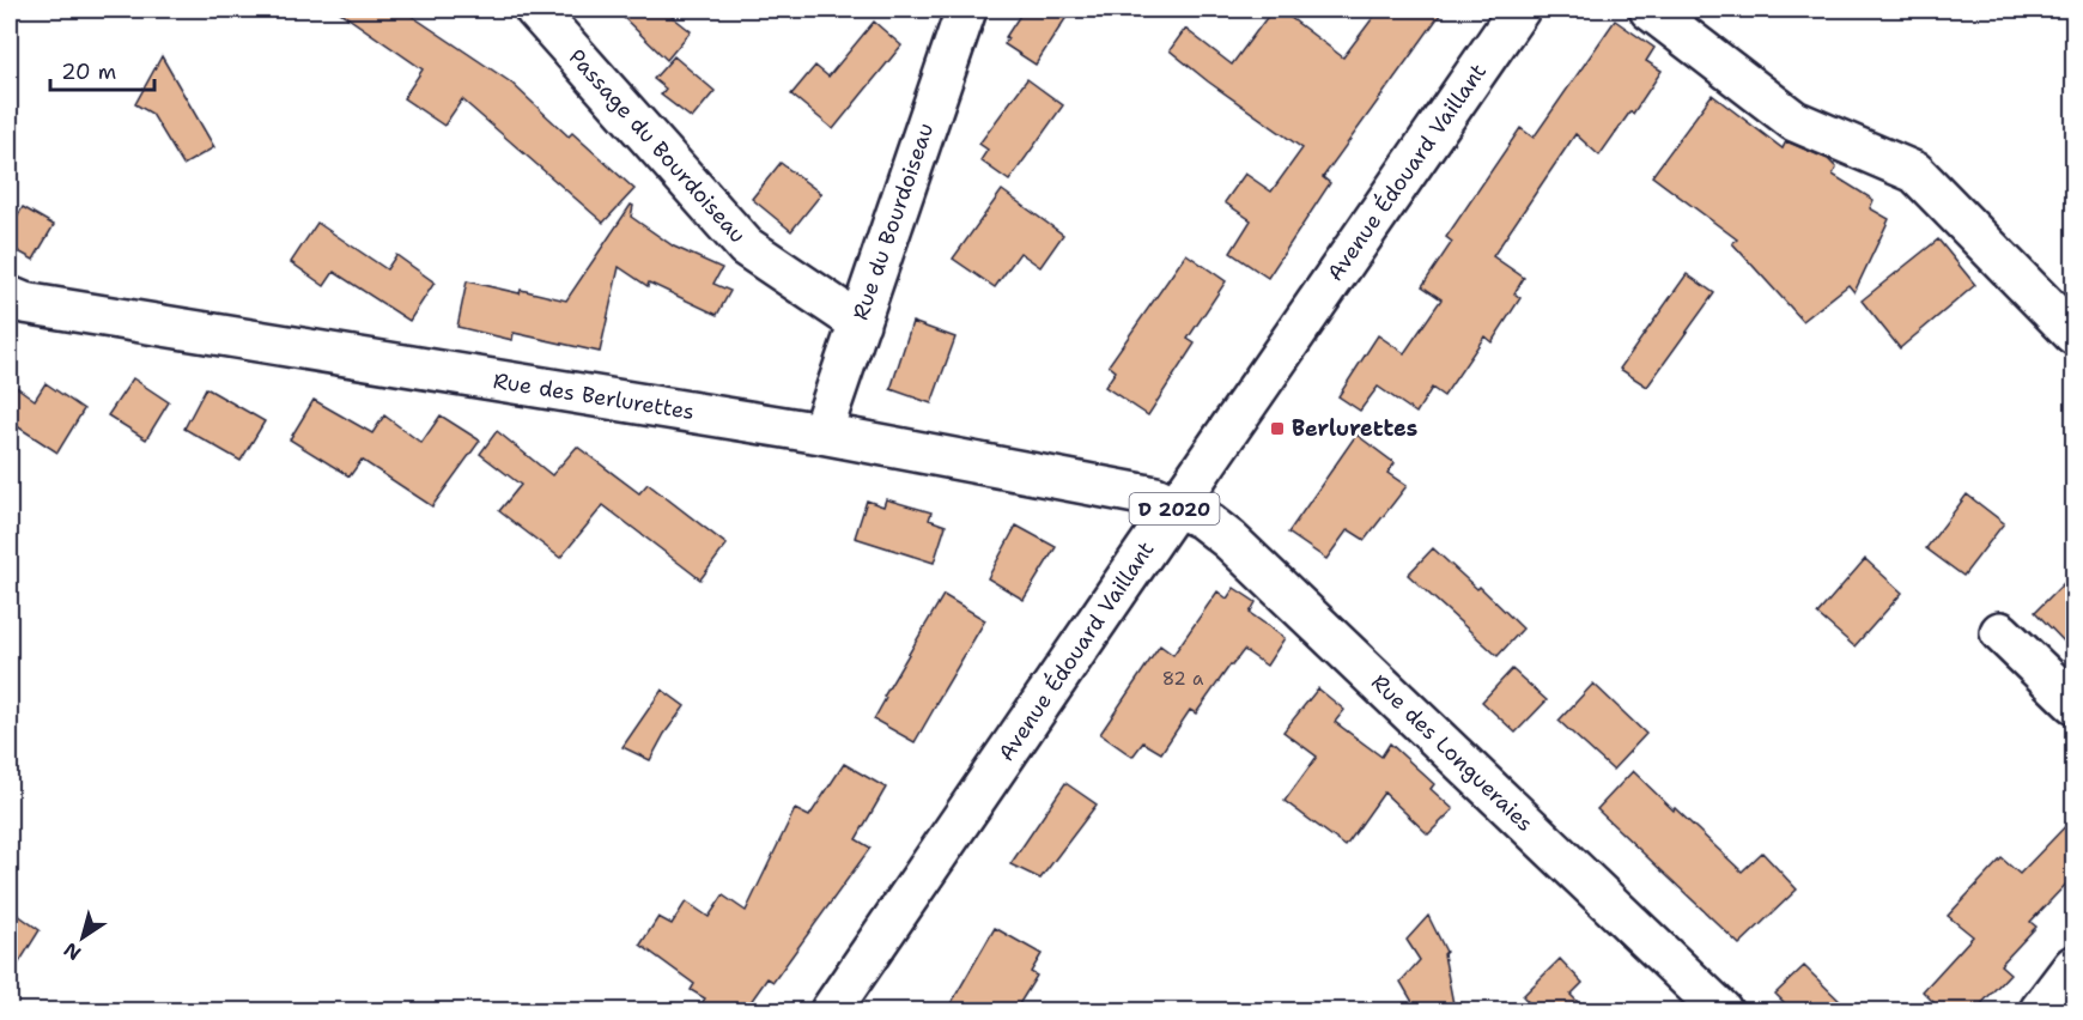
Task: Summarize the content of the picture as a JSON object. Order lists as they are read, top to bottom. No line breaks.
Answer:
{"streets":{"street":["Passage du Bourdoiseau","Avenue Édouard Vaillant","Rue du Bourdoiseau","Rue des Berlurettes","D 2020","Rue des Longueraies"]},"crossings":[["Passage du Bourdoiseau","Rue du Bourdoiseau"],["Avenue Édouard Vaillant","Rue des Berlurettes"],["Avenue Édouard Vaillant","Rue des Longueraies"],["Rue du Bourdoiseau","Rue des Berlurettes"],["Rue des Berlurettes","Rue des Longueraies"]],"places":{"transit":["Berlurettes"]},"house_numbers":["82 a"],"scale_bar":"20 m","north":"bottom left"}
